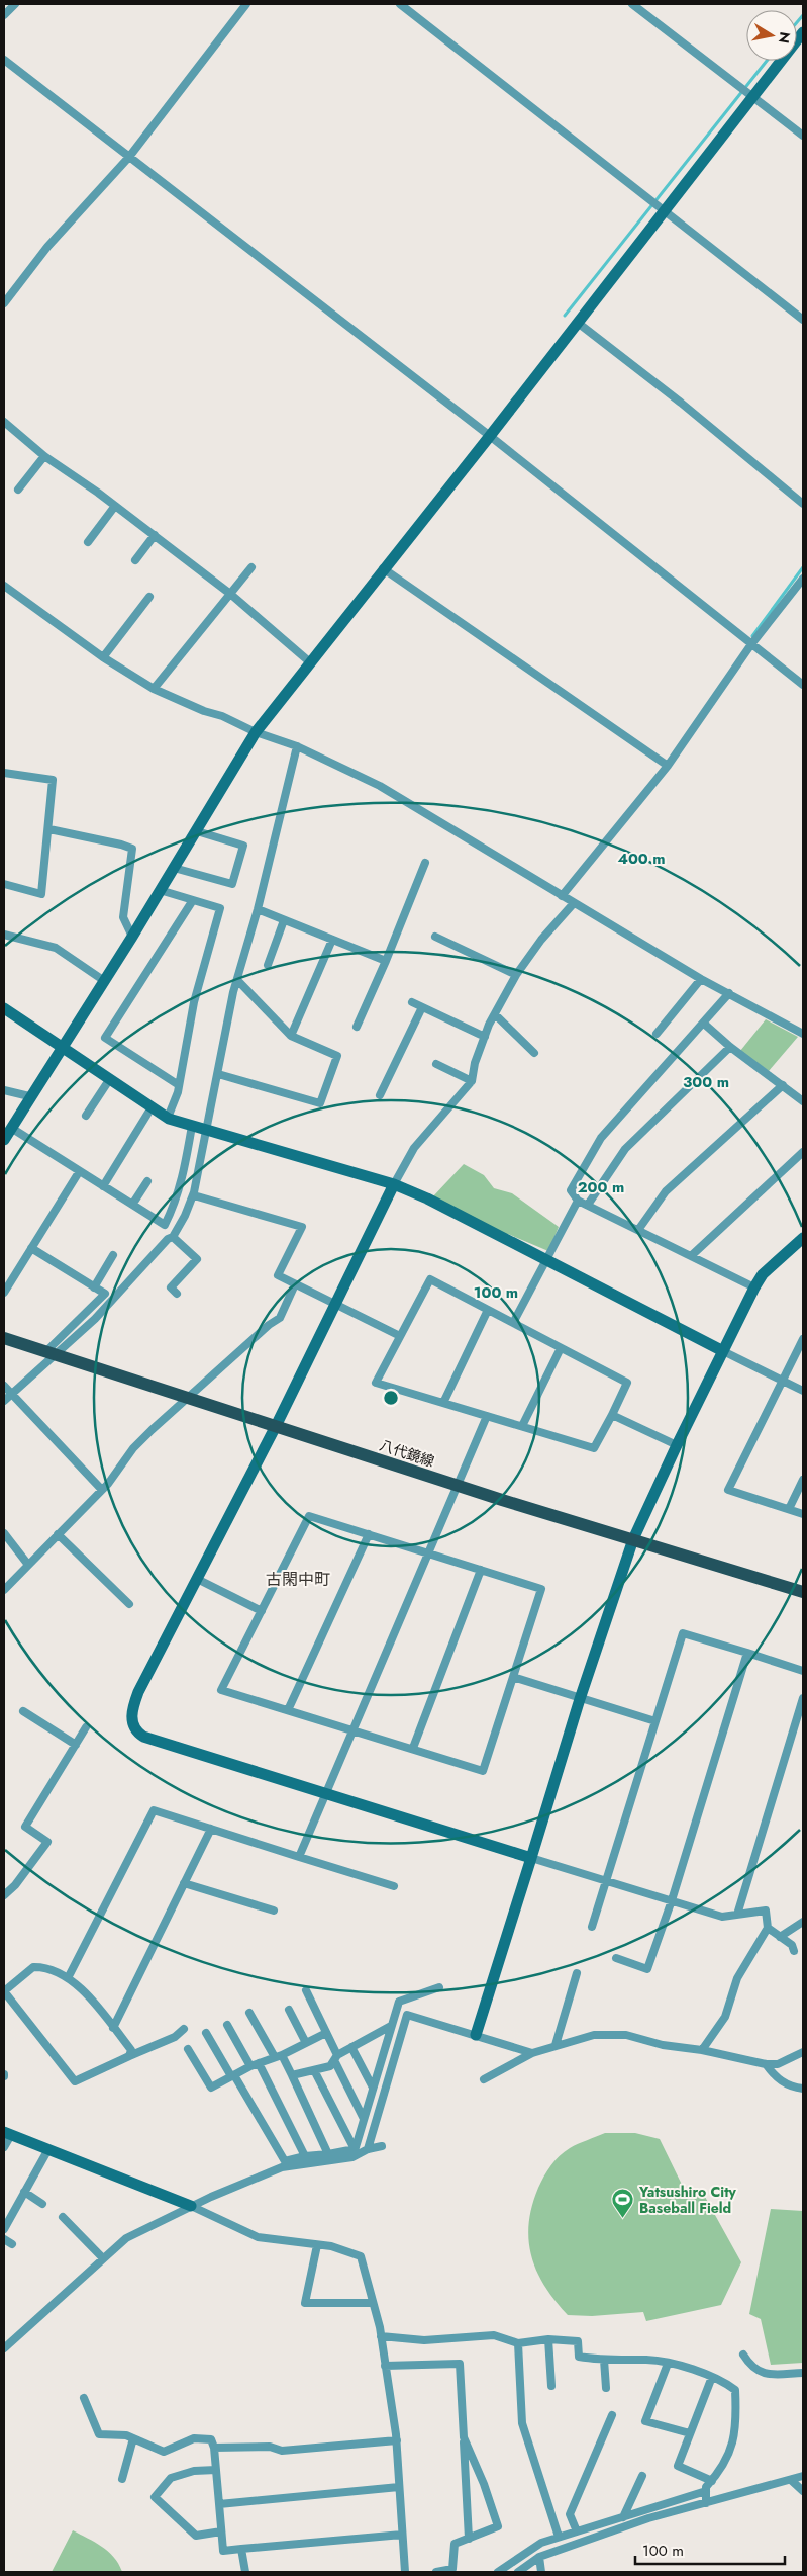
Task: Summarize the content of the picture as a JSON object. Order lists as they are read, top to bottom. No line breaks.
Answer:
{"streets":{"main road":["八代鏡線"]},"districts":["古閑中町"],"places":{"sports":["Yatsushiro City Baseball Field"]},"scale_bar":"100 m","north":"right","rings":["400 m","300 m","200 m","100 m"]}
